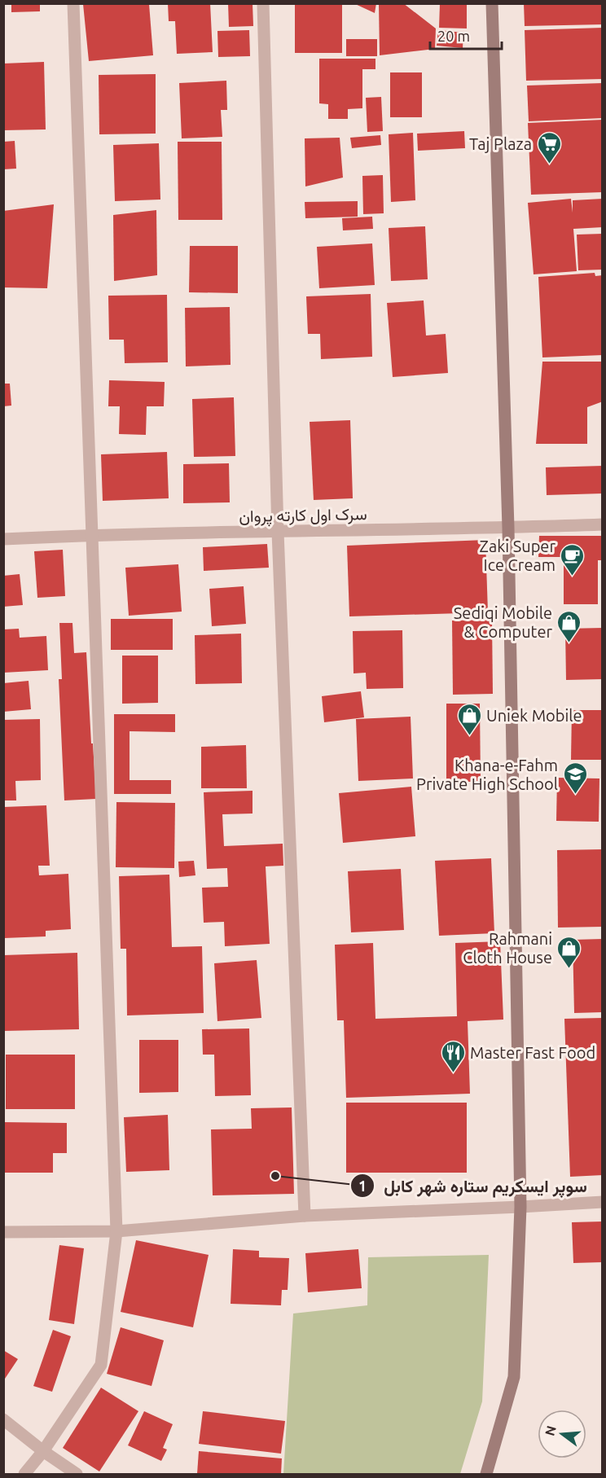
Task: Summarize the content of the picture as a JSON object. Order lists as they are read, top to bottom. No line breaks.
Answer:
{"streets":{"street":["سرک اول کارته پروان"]},"places":{"supermarket":["Taj Plaza"],"cafe":["Zaki Super Ice Cream"],"shop":["Sediqi Mobile & Computer","Uniek Mobile","Rahmani Cloth House"],"school or university":["Khana-e-Fahm Private High School"],"restaurant":["Master Fast Food"],"other":["سوپر ایسکریم ستاره شهر کابل"]},"scale_bar":"20 m","north":"left"}
